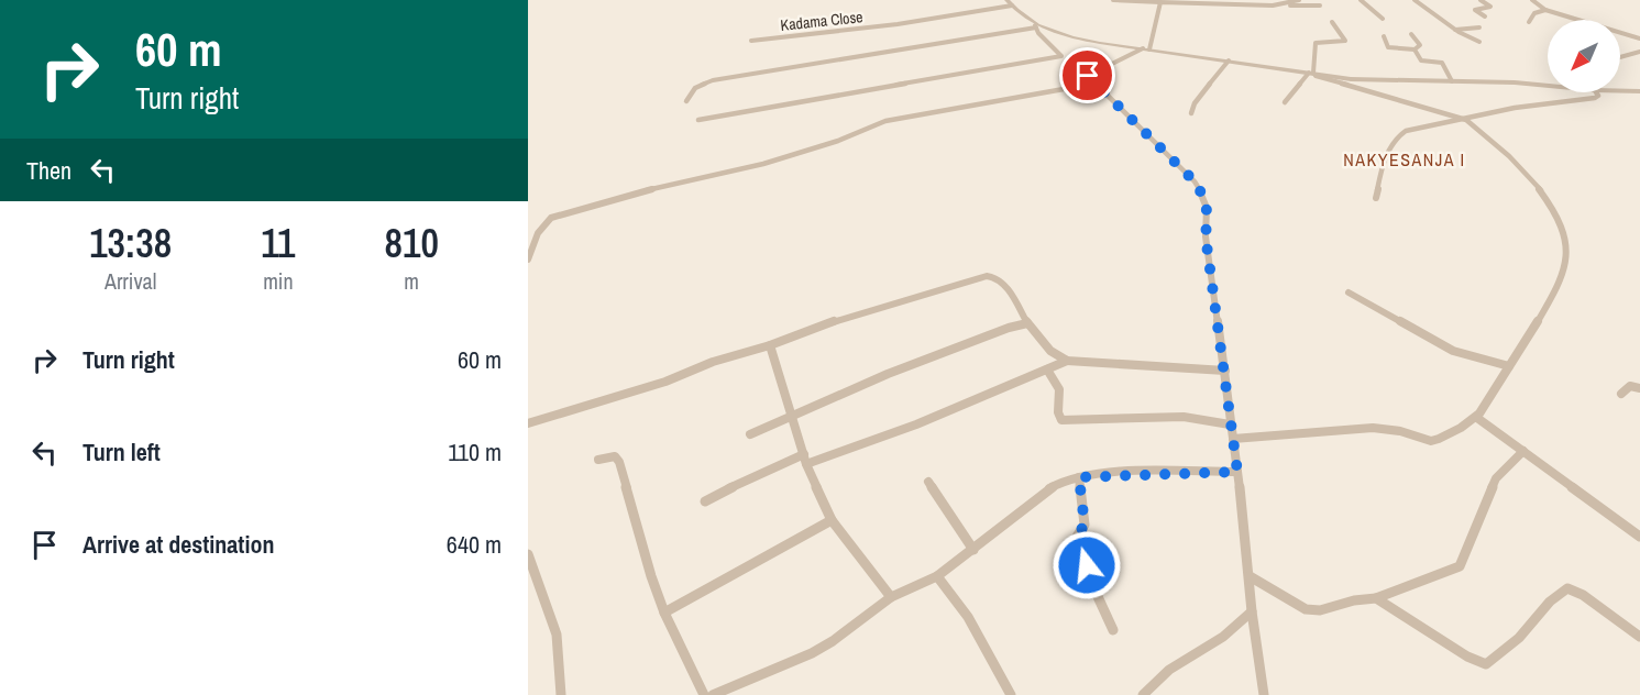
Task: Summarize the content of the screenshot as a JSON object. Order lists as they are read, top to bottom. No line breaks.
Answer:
{"streets":{"street":["Kadama Close"]},"districts":["NAKYESANJA I"],"north":"bottom left","page":{"turn":["60 m","Turn right"],"then":"Then","eta":["13:38","Arrival","11","min","810","m"],"list":[{"name":"Turn right","value":"60 m"},{"name":"Turn left","value":"110 m"},{"name":"Arrive at destination","value":"640 m"}]}}
